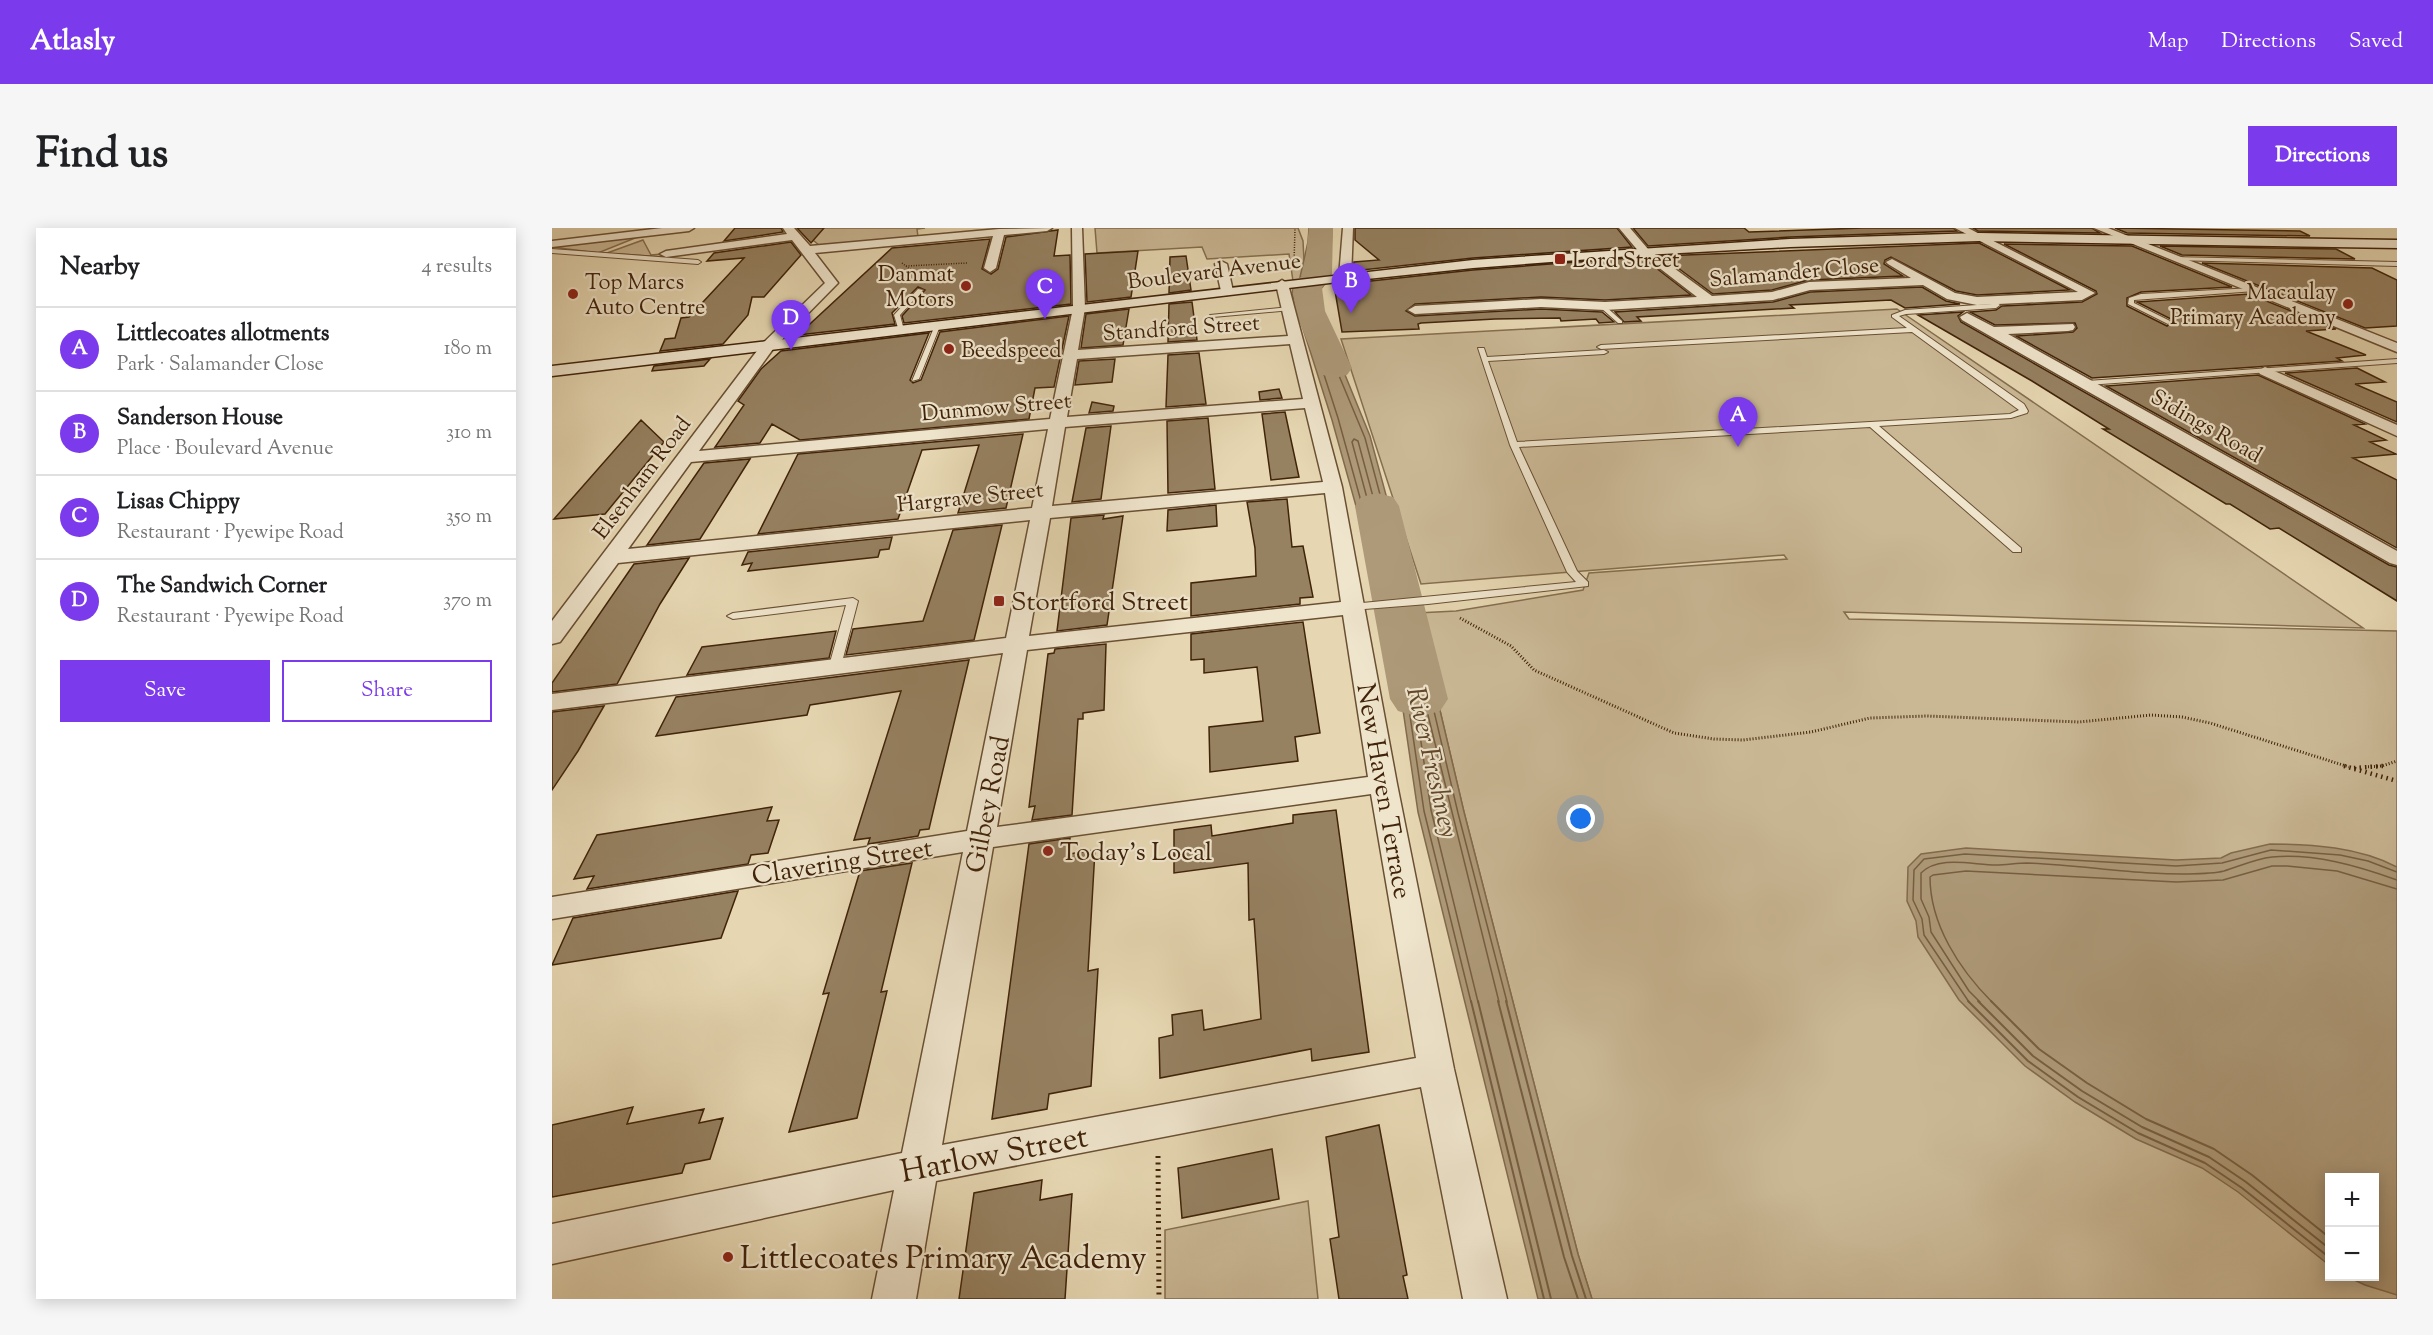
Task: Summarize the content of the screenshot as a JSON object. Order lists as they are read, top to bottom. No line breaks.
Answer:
{"streets":{"street":["Boulevard Avenue","Salamander Close","Standford Street","Dunmow Street","Sidings Road","Elsenham Road","Hargrave Street","New Haven Terrace","Gilbey Road","Clavering Street","Harlow Street"]},"crossings":[["Boulevard Avenue","Elsenham Road"],["Boulevard Avenue","New Haven Terrace"],["Boulevard Avenue","Gilbey Road"],["Standford Street","New Haven Terrace"],["Standford Street","Gilbey Road"],["Dunmow Street","Elsenham Road"],["Dunmow Street","New Haven Terrace"],["Dunmow Street","Gilbey Road"],["Elsenham Road","Hargrave Street"],["Hargrave Street","New Haven Terrace"],["Hargrave Street","Gilbey Road"],["New Haven Terrace","Clavering Street"],["New Haven Terrace","Harlow Street"],["Gilbey Road","Clavering Street"],["Gilbey Road","Harlow Street"]],"water":["River Freshney"],"places":{"transit":["Lord Street","Stortford Street"],"other":["Danmat Motors","Top Marcs Auto Centre","Macaulay Primary Academy","Beedspeed","Today's Local","Littlecoates Primary Academy"]},"page":{"header":"Atlasly","nav":["Map","Directions","Saved"],"title":"Find us","buttons":["Directions",["Save","Share"]],"heading":["Nearby","4 results"],"pins":["B","C","D","A"],"list":[{"mark":"A","name":"Littlecoates allotments","note":"Park · Salamander Close","value":"180 m"},{"mark":"B","name":"Sanderson House","note":"Place · Boulevard Avenue","value":"310 m"},{"mark":"C","name":"Lisas Chippy","note":"Restaurant · Pyewipe Road","value":"350 m"},{"mark":"D","name":"The Sandwich Corner","note":"Restaurant · Pyewipe Road","value":"370 m"}],"map_buttons":["+","−"]}}
